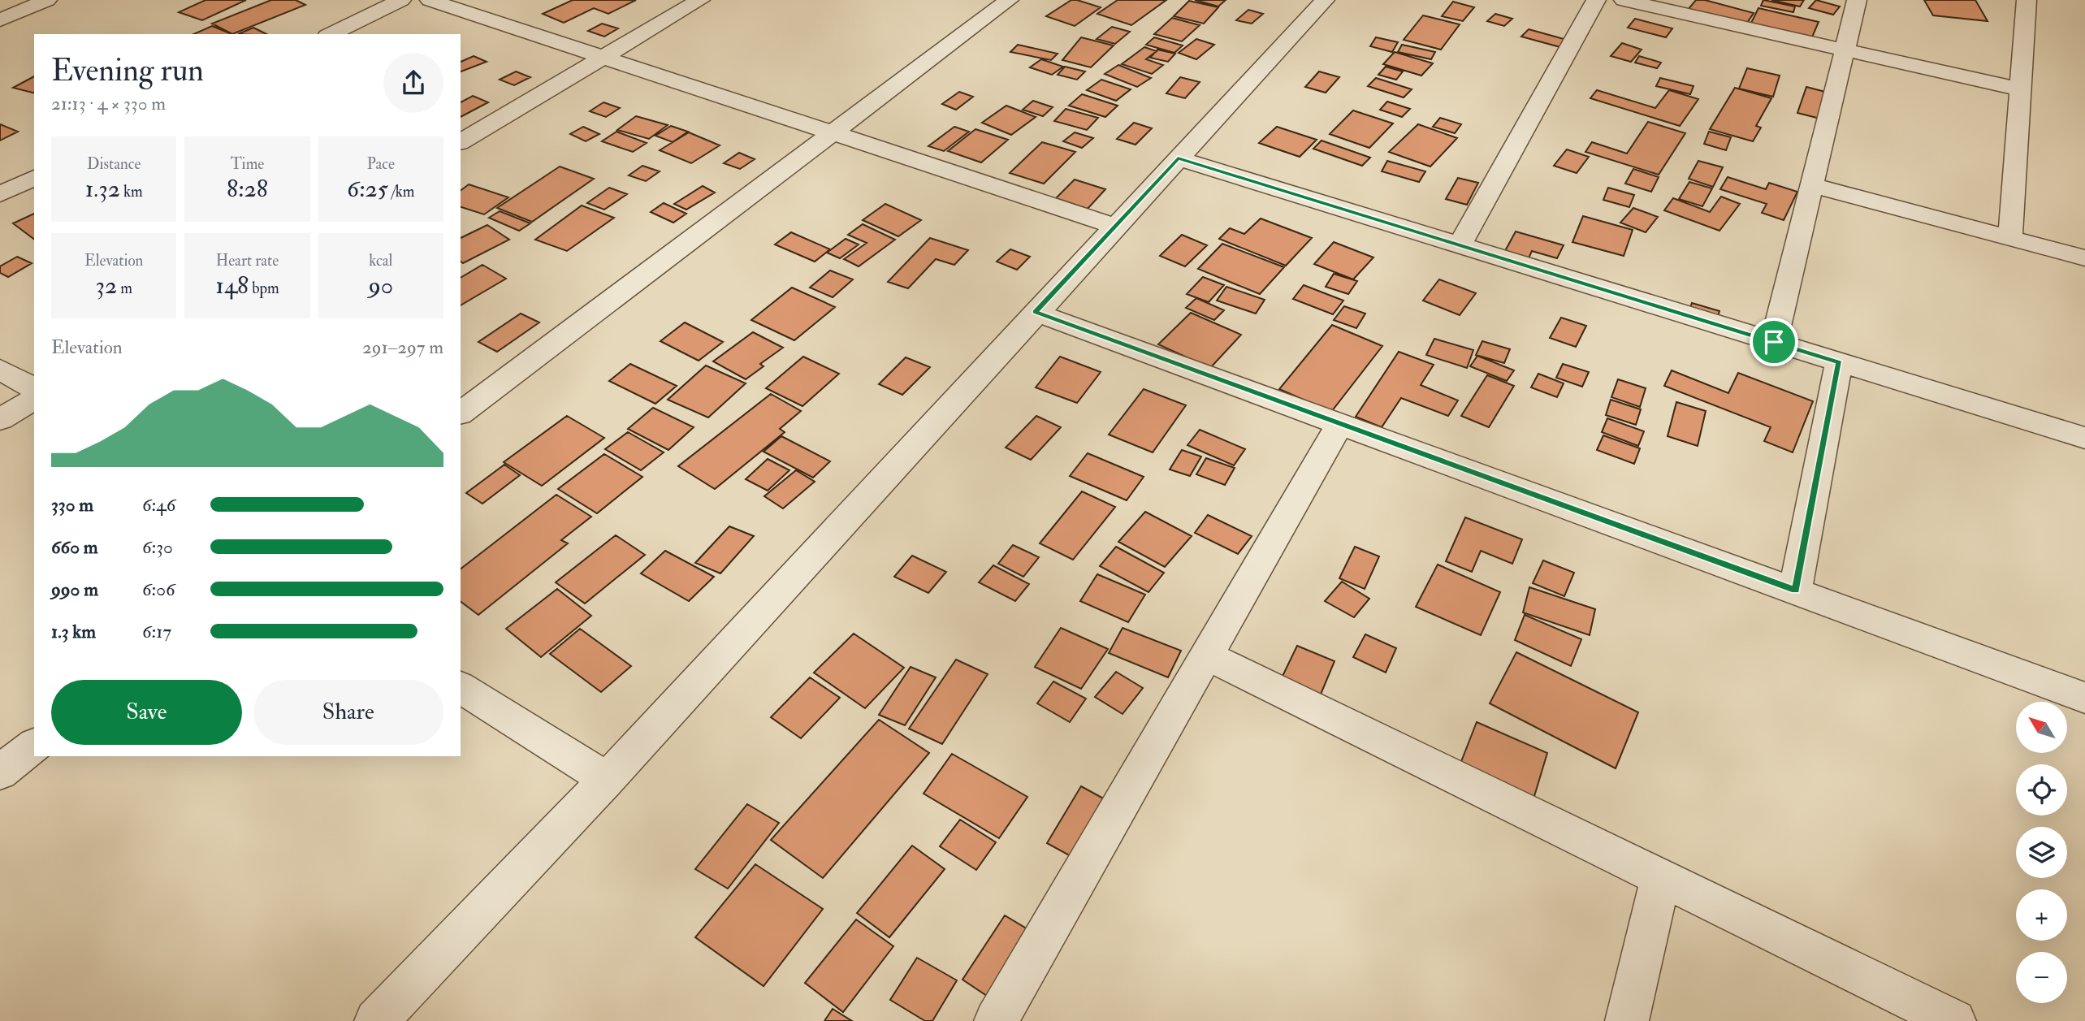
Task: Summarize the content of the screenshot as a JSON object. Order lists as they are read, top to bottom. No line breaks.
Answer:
{"north":"top left","page":{"heading":["Evening run","21:13 · 4 × 330 m"],"stats":[["Distance","1.32 km"],["Time","8:28"],["Pace","6:25 /km"],["Elevation","32 m"],["Heart rate","148 bpm"],["kcal","90"]],"chart":["Elevation","291–297 m"],"list":[{"name":"330 m","note":"6:46"},{"name":"660 m","note":"6:30"},{"name":"990 m","note":"6:06"},{"name":"1.3 km","note":"6:17"}],"buttons":["Save","Share"],"map_buttons":["+","−"]}}
